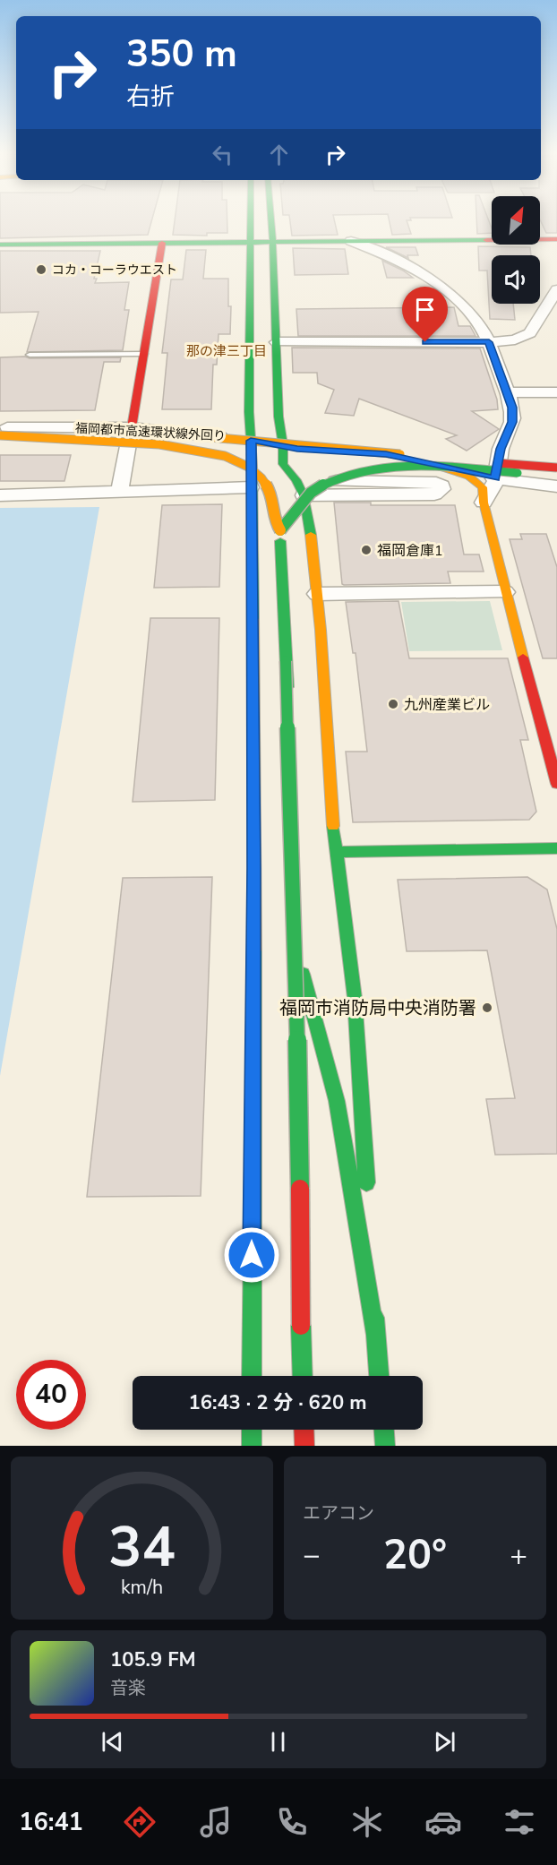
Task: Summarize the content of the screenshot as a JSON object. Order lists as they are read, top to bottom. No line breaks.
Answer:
{"streets":{"main road":["福岡都市高速環状線外回り"]},"districts":["那の津三丁目"],"places":["コカ・コーラウエスト","福岡倉庫1","九州産業ビル","福岡市消防局中央消防署"],"north":"top right","page":{"turn":["350 m","右折"],"limit":"40","trip":"16:43 · 2 分 · 620 m","tile":"エアコン","heat":["−","20°","+"],"song":["105.9 FM","音楽"],"tabs":"16:41","gauge":["34","km/h"]}}
